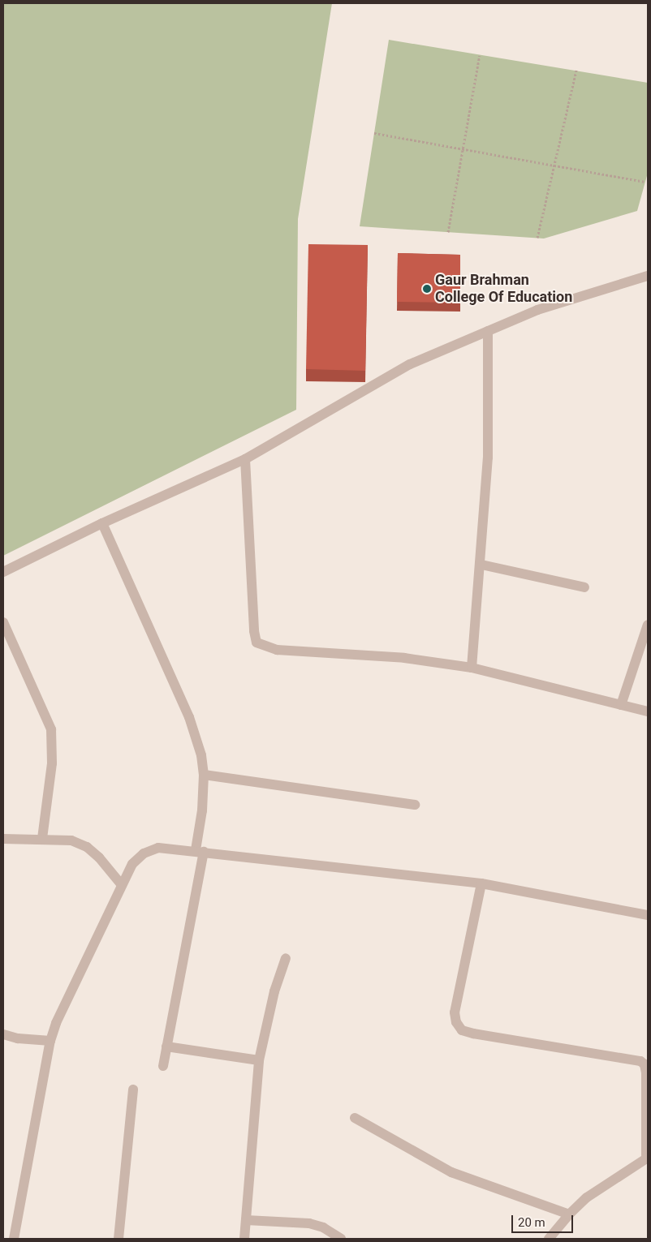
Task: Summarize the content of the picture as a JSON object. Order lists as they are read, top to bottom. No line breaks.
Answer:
{"places":["Gaur Brahman College Of Education"],"scale_bar":"20 m"}
